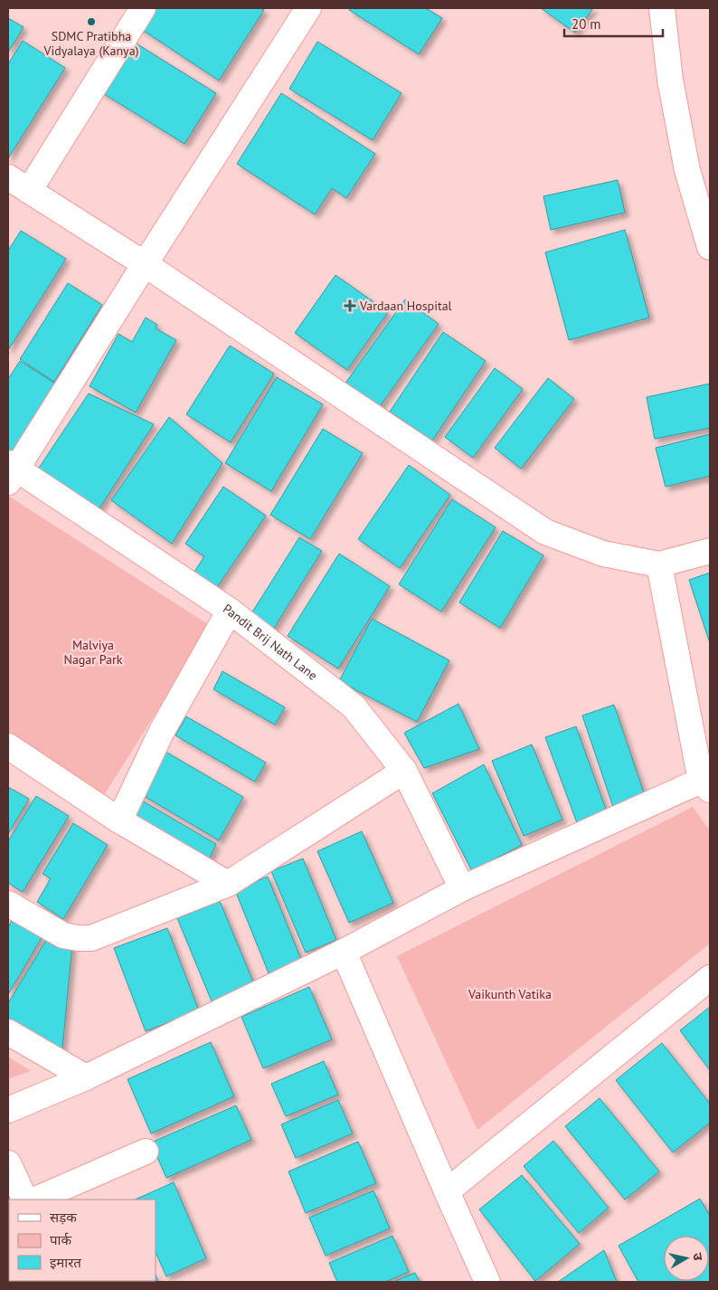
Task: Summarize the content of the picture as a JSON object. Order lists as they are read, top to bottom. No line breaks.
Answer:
{"streets":{"street":["Pandit Brij Nath Lane"]},"parks":["Malviya Nagar Park","Vaikunth Vatika"],"places":{"other":["SDMC Pratibha Vidyalaya (Kanya)"],"health":["Vardaan Hospital"]},"legend":["सड़क","पार्क","इमारत"],"scale_bar":"20 m","north":"right"}
